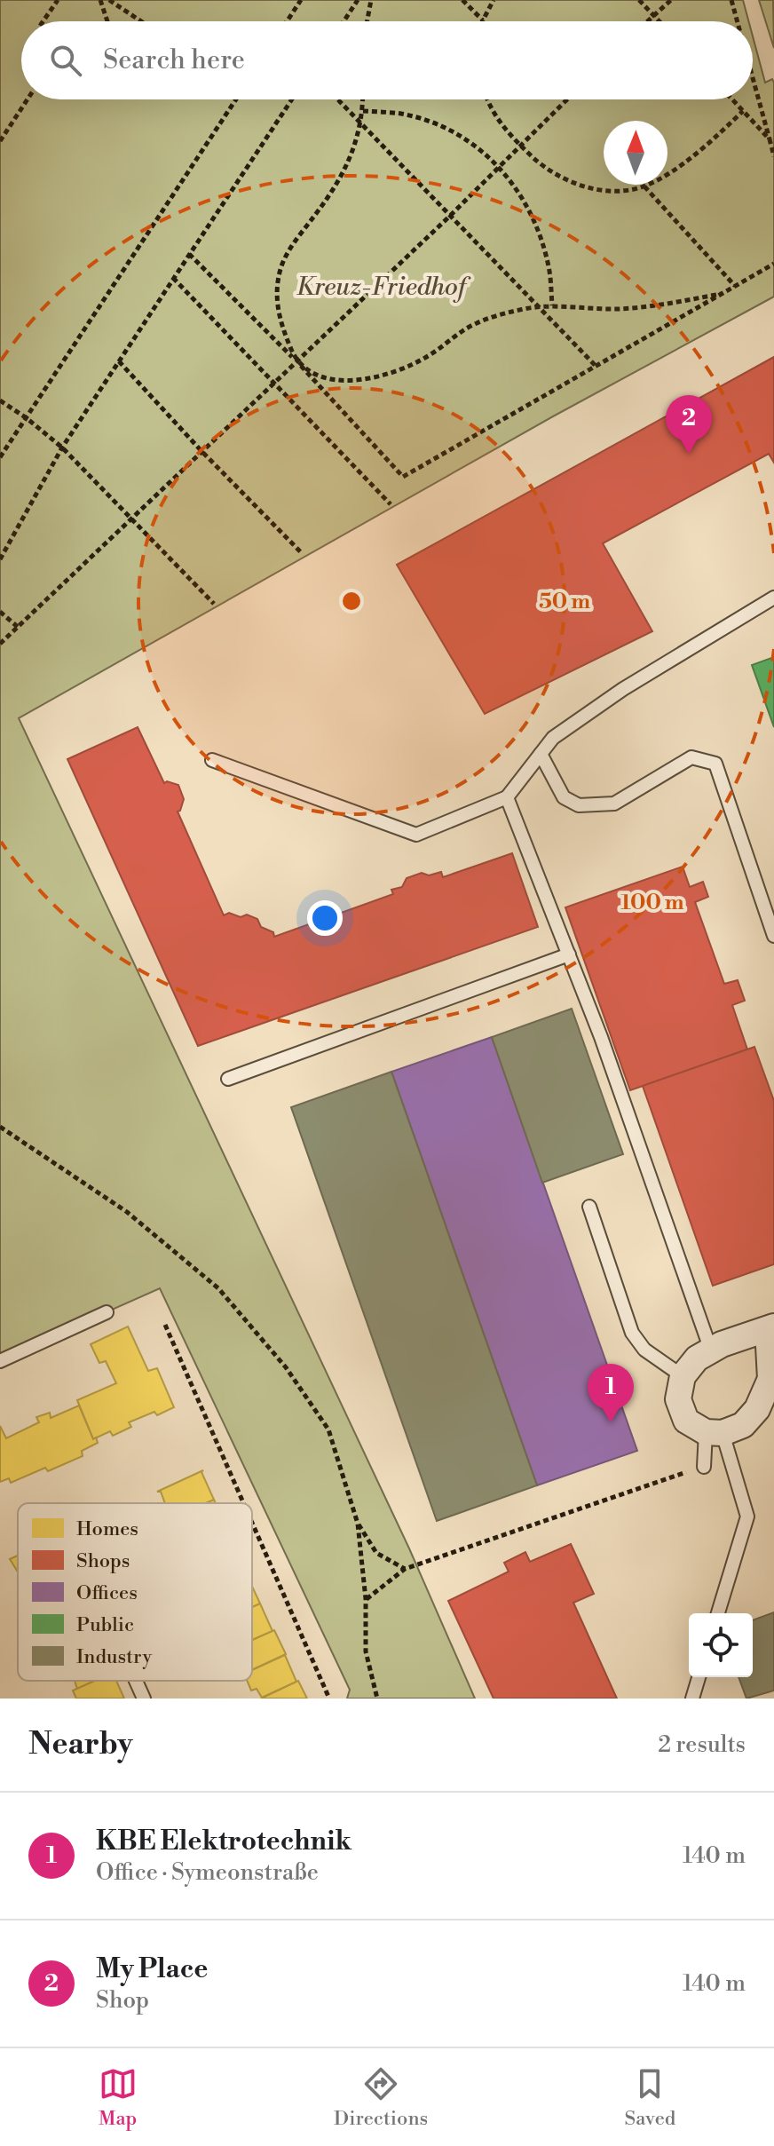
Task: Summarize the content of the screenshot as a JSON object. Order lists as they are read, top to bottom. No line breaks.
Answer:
{"parks":["Kreuz-Friedhof"],"legend":["Homes","Shops","Offices","Public","Industry"],"north":"top","page":{"search":"Search here","pins":["2","1"],"heading":["Nearby","2 results"],"list":[{"mark":"1","name":"KBE Elektrotechnik","note":"Office · Symeonstraße","value":"140 m"},{"mark":"2","name":"My Place","note":"Shop","value":"140 m"}],"nav":["Map","Directions","Saved"]},"rings":["50 m","100 m"]}
